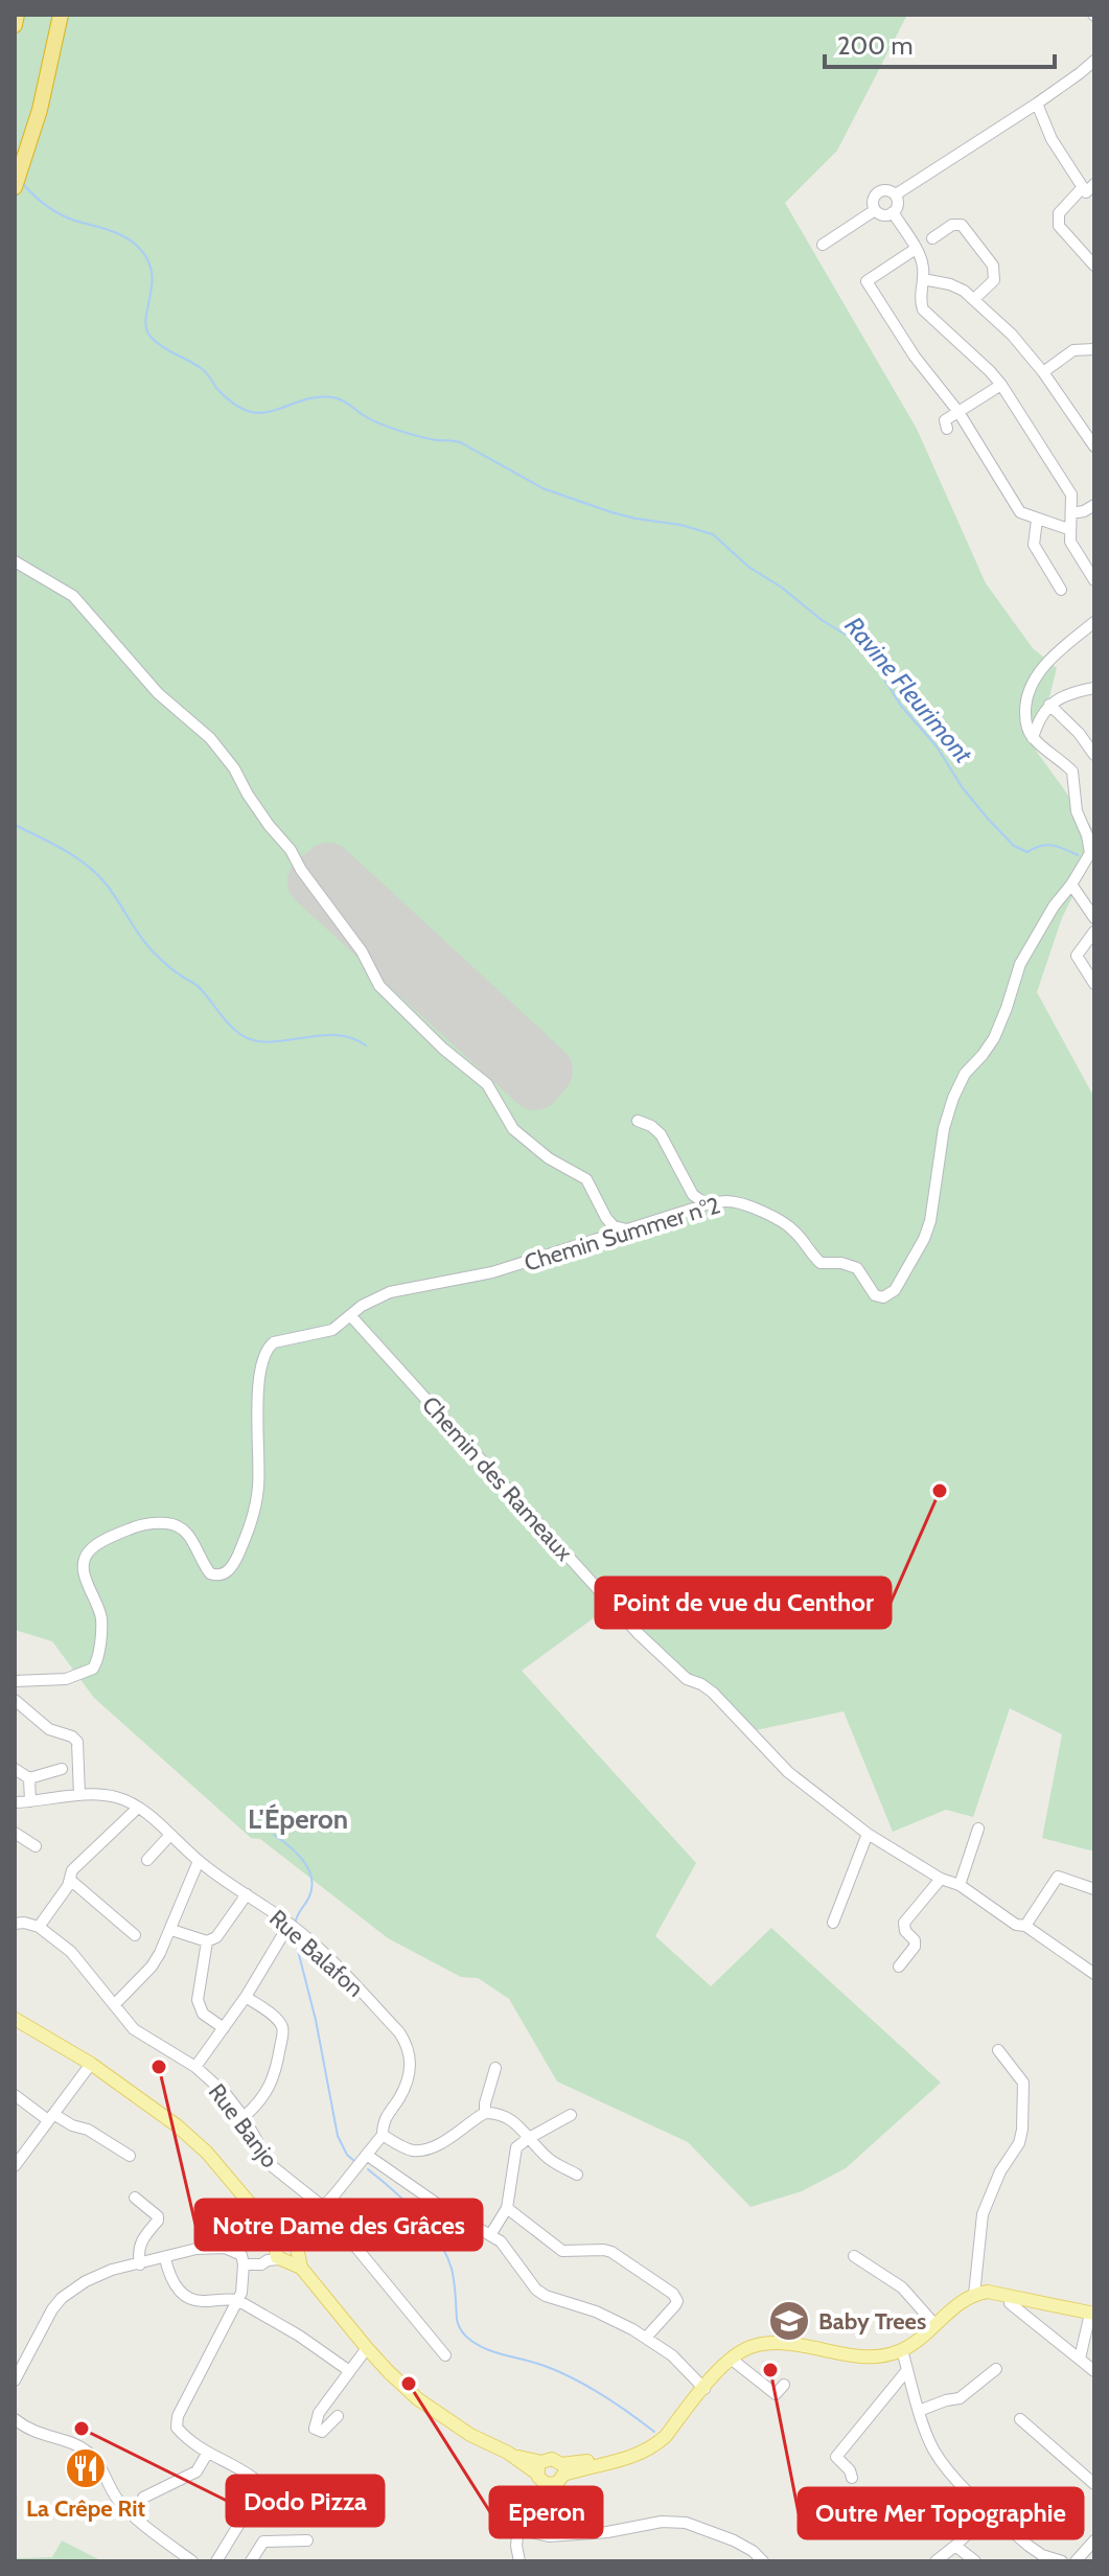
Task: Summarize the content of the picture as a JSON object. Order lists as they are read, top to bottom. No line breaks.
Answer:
{"streets":{"street":["Chemin Summer n°2","Chemin des Rameaux","Rue Balafon","Rue Banjo"]},"crossings":[["Chemin Summer n°2","Chemin des Rameaux"],["Rue Balafon","Rue Banjo"]],"districts":["L'Éperon"],"water":["Ravine Fleurimont"],"places":{"other":["Point de vue du Centhor","Notre Dame des Grâces","Outre Mer Topographie","Eperon","Dodo Pizza"],"school or university":["Baby Trees"],"restaurant":["La Crêpe Rit"]},"scale_bar":"200 m"}
